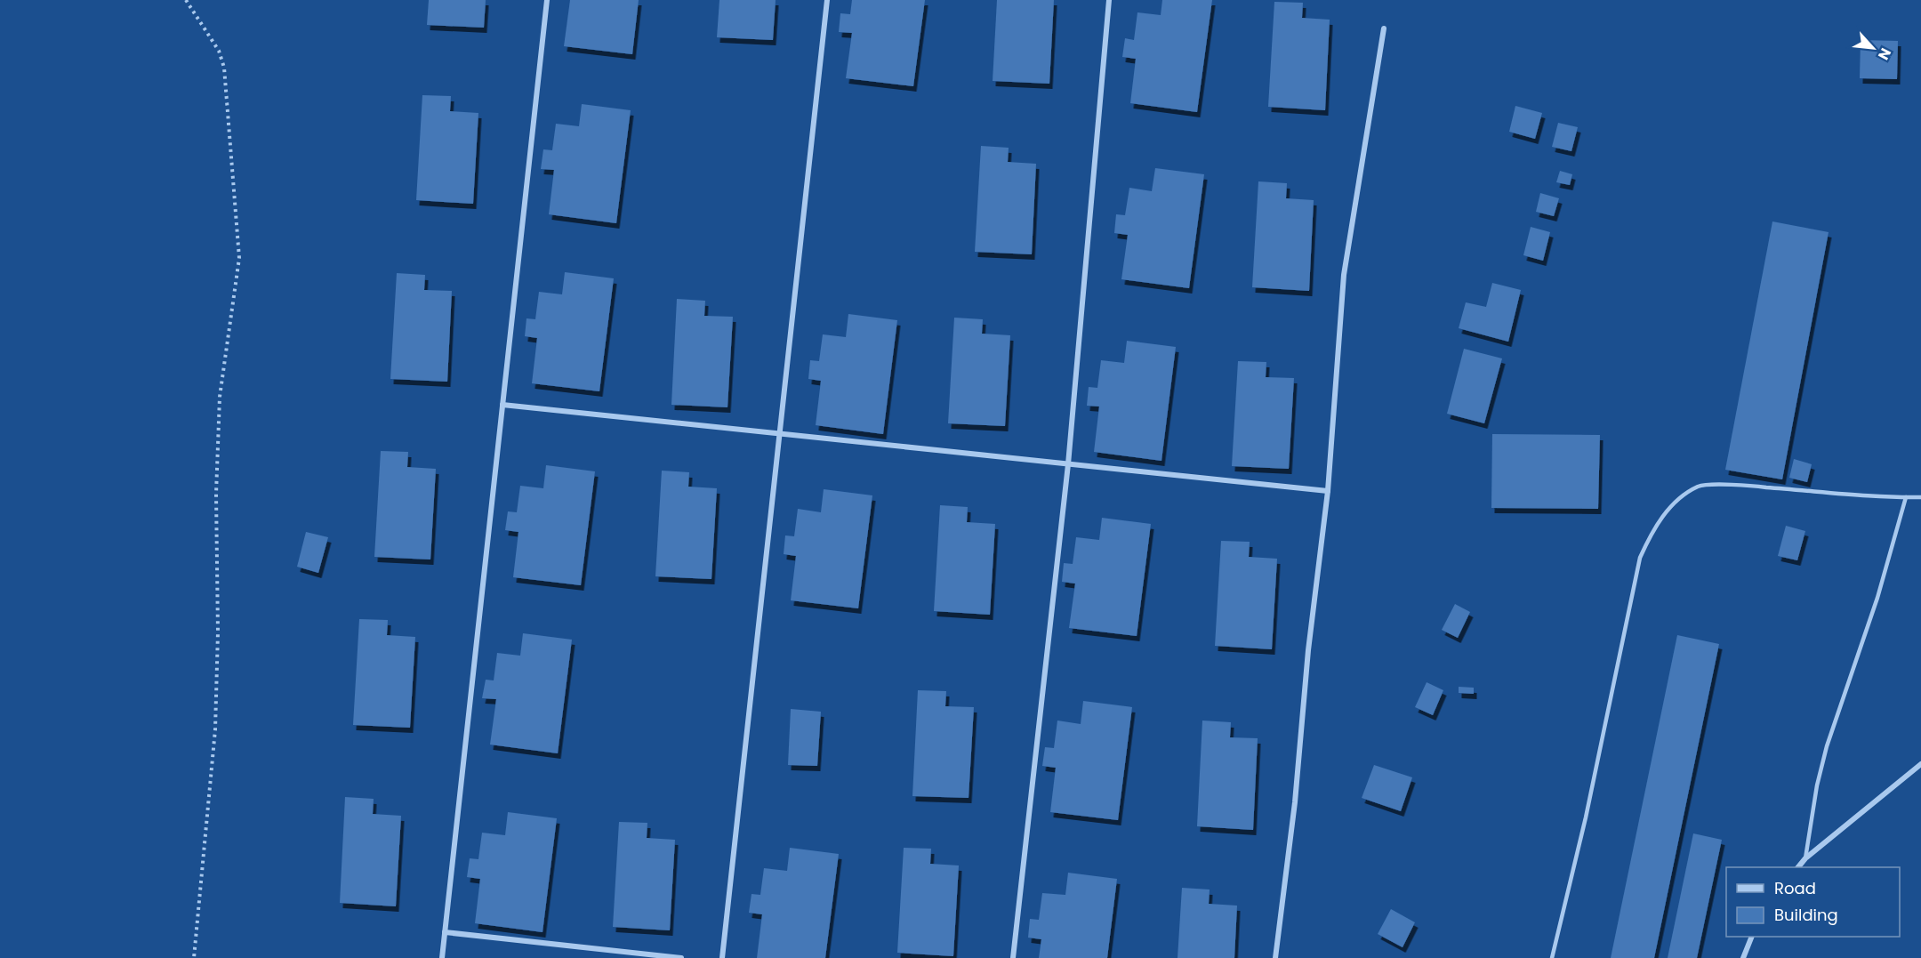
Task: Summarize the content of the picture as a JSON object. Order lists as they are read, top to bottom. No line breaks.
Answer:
{"legend":["Road","Building"],"north":"bottom right"}
